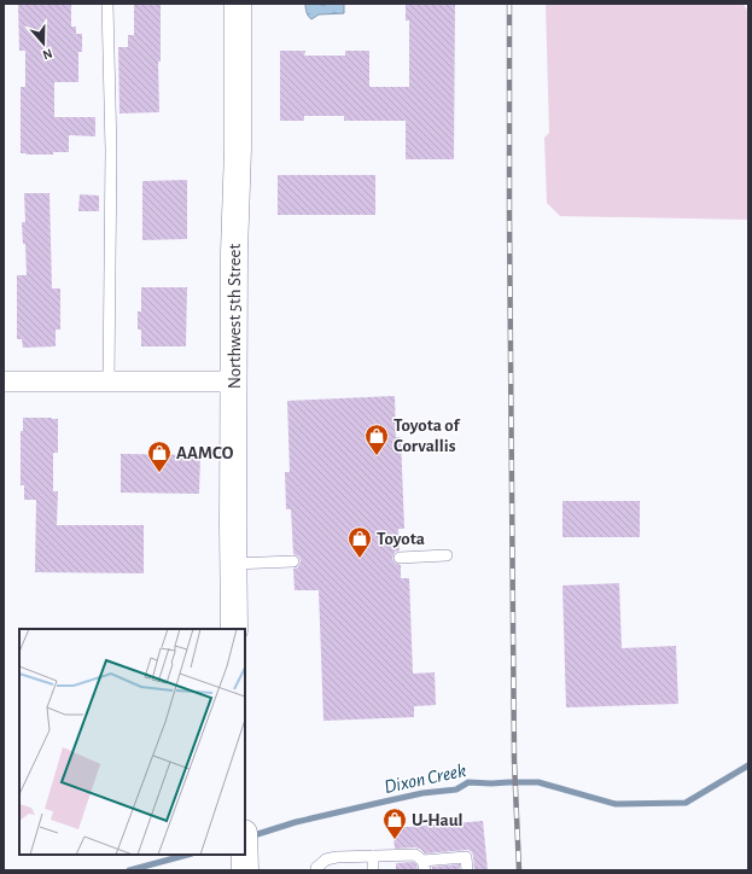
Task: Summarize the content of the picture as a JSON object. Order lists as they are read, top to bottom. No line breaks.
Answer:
{"streets":{"street":["Northwest 5th Street"]},"water":["Dixon Creek"],"places":{"shop":["Toyota of Corvallis","AAMCO","Toyota","U-Haul"]},"north":"bottom"}
